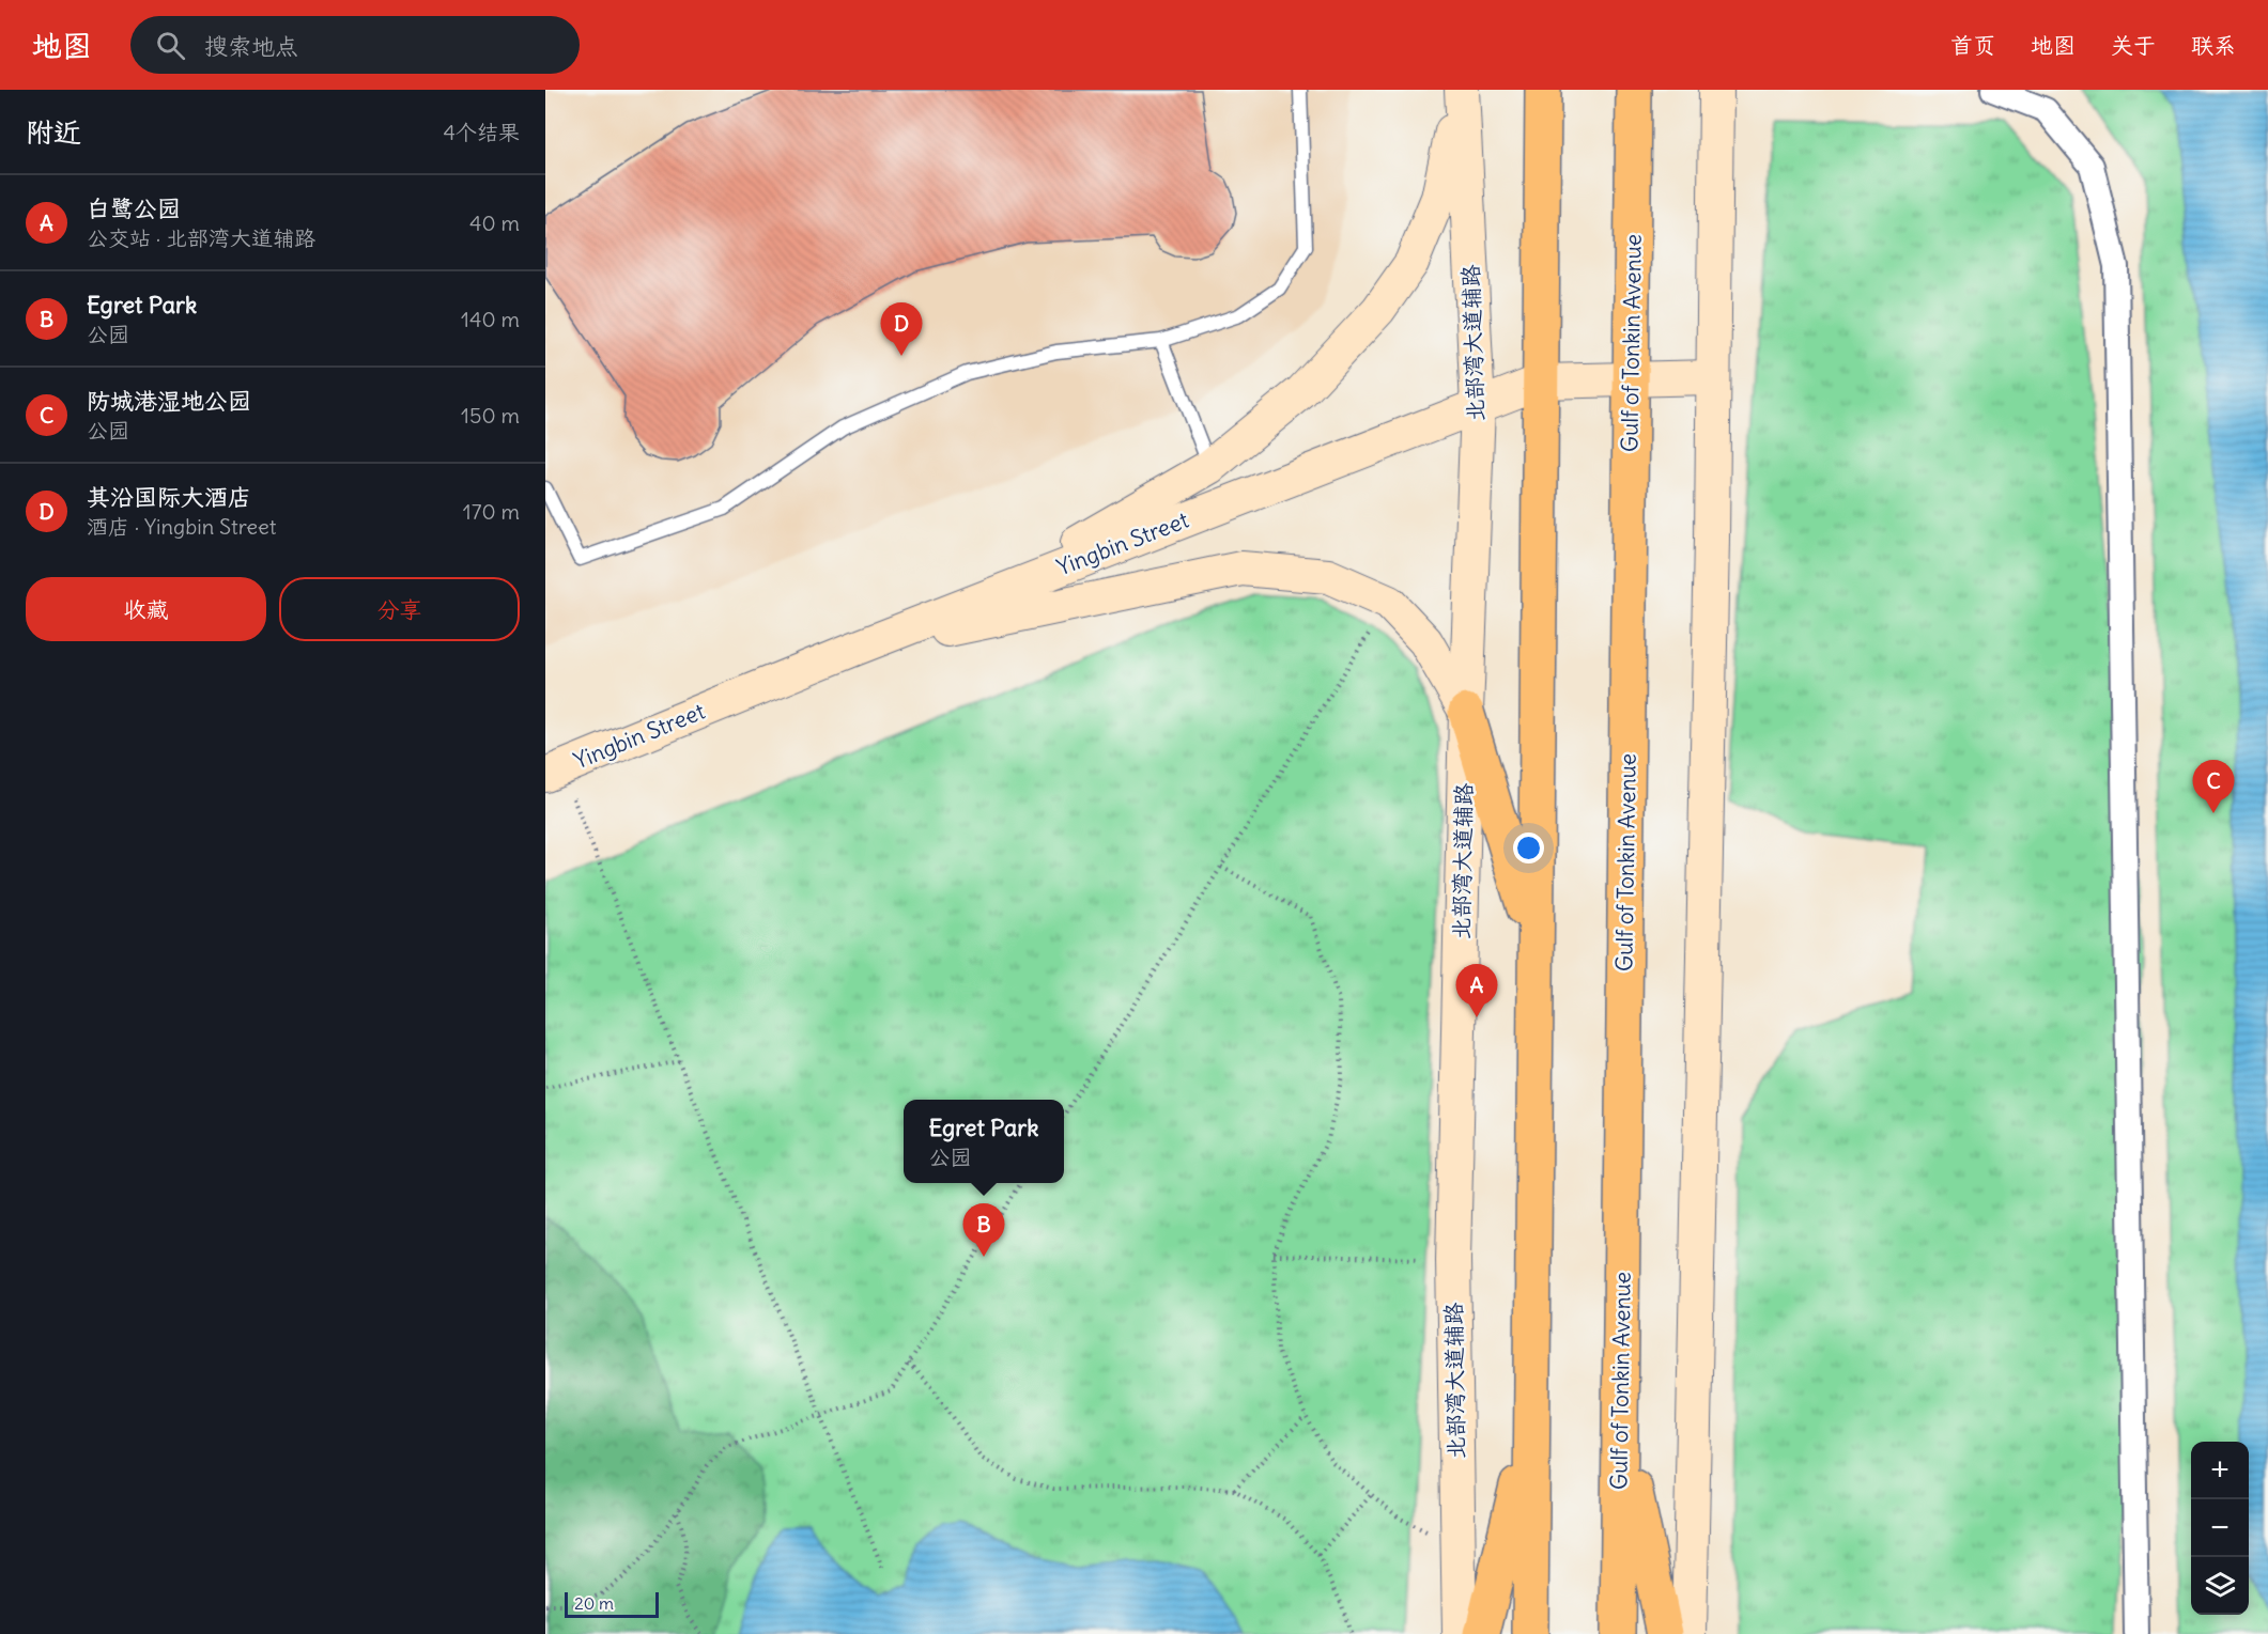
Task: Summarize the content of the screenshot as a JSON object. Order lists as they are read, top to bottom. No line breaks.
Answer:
{"streets":{"highway":["Gulf of Tonkin Avenue"],"main road":["北部湾大道辅路","Yingbin Street"]},"crossings":[["北部湾大道辅路","Yingbin Street"],["Gulf of Tonkin Avenue","Yingbin Street"]],"scale_bar":"20 m","page":{"header":"地图","search":"搜索地点","nav":["首页","地图","关于","联系"],"heading":["附近","4个结果"],"list":[{"mark":"A","name":"白鹭公园","note":"公交站 · 北部湾大道辅路","value":"40 m"},{"mark":"B","name":"Egret Park","note":"公园","value":"140 m"},{"mark":"C","name":"防城港湿地公园","note":"公园","value":"150 m"},{"mark":"D","name":"其沿国际大酒店","note":"酒店 · Yingbin Street","value":"170 m"}],"pins":["D","C","A","B"],"buttons":["收藏","分享"],"popup":["Egret Park","公园"],"map_buttons":["+","−"],"scale":"20 m"}}
